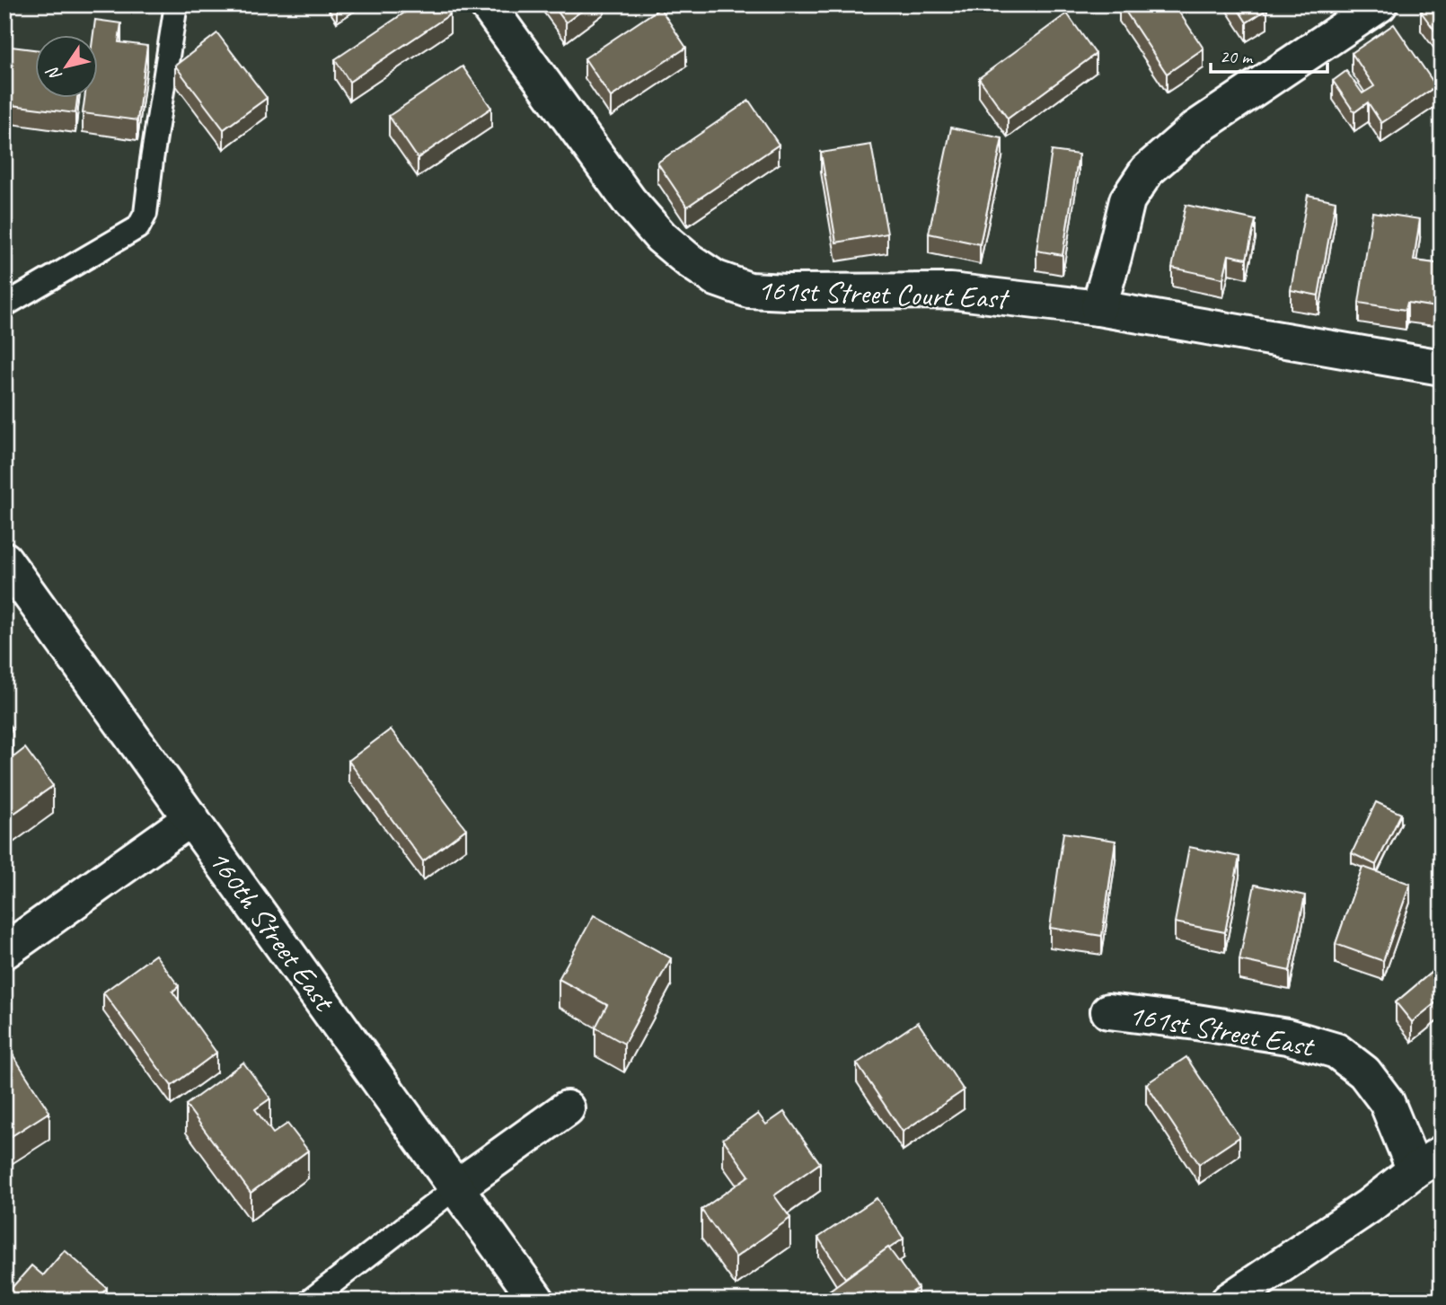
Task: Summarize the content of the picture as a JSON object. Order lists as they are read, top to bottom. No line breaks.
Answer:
{"streets":{"street":["161st Street Court East","160th Street East","161st Street East"]},"scale_bar":"20 m","north":"bottom left"}
